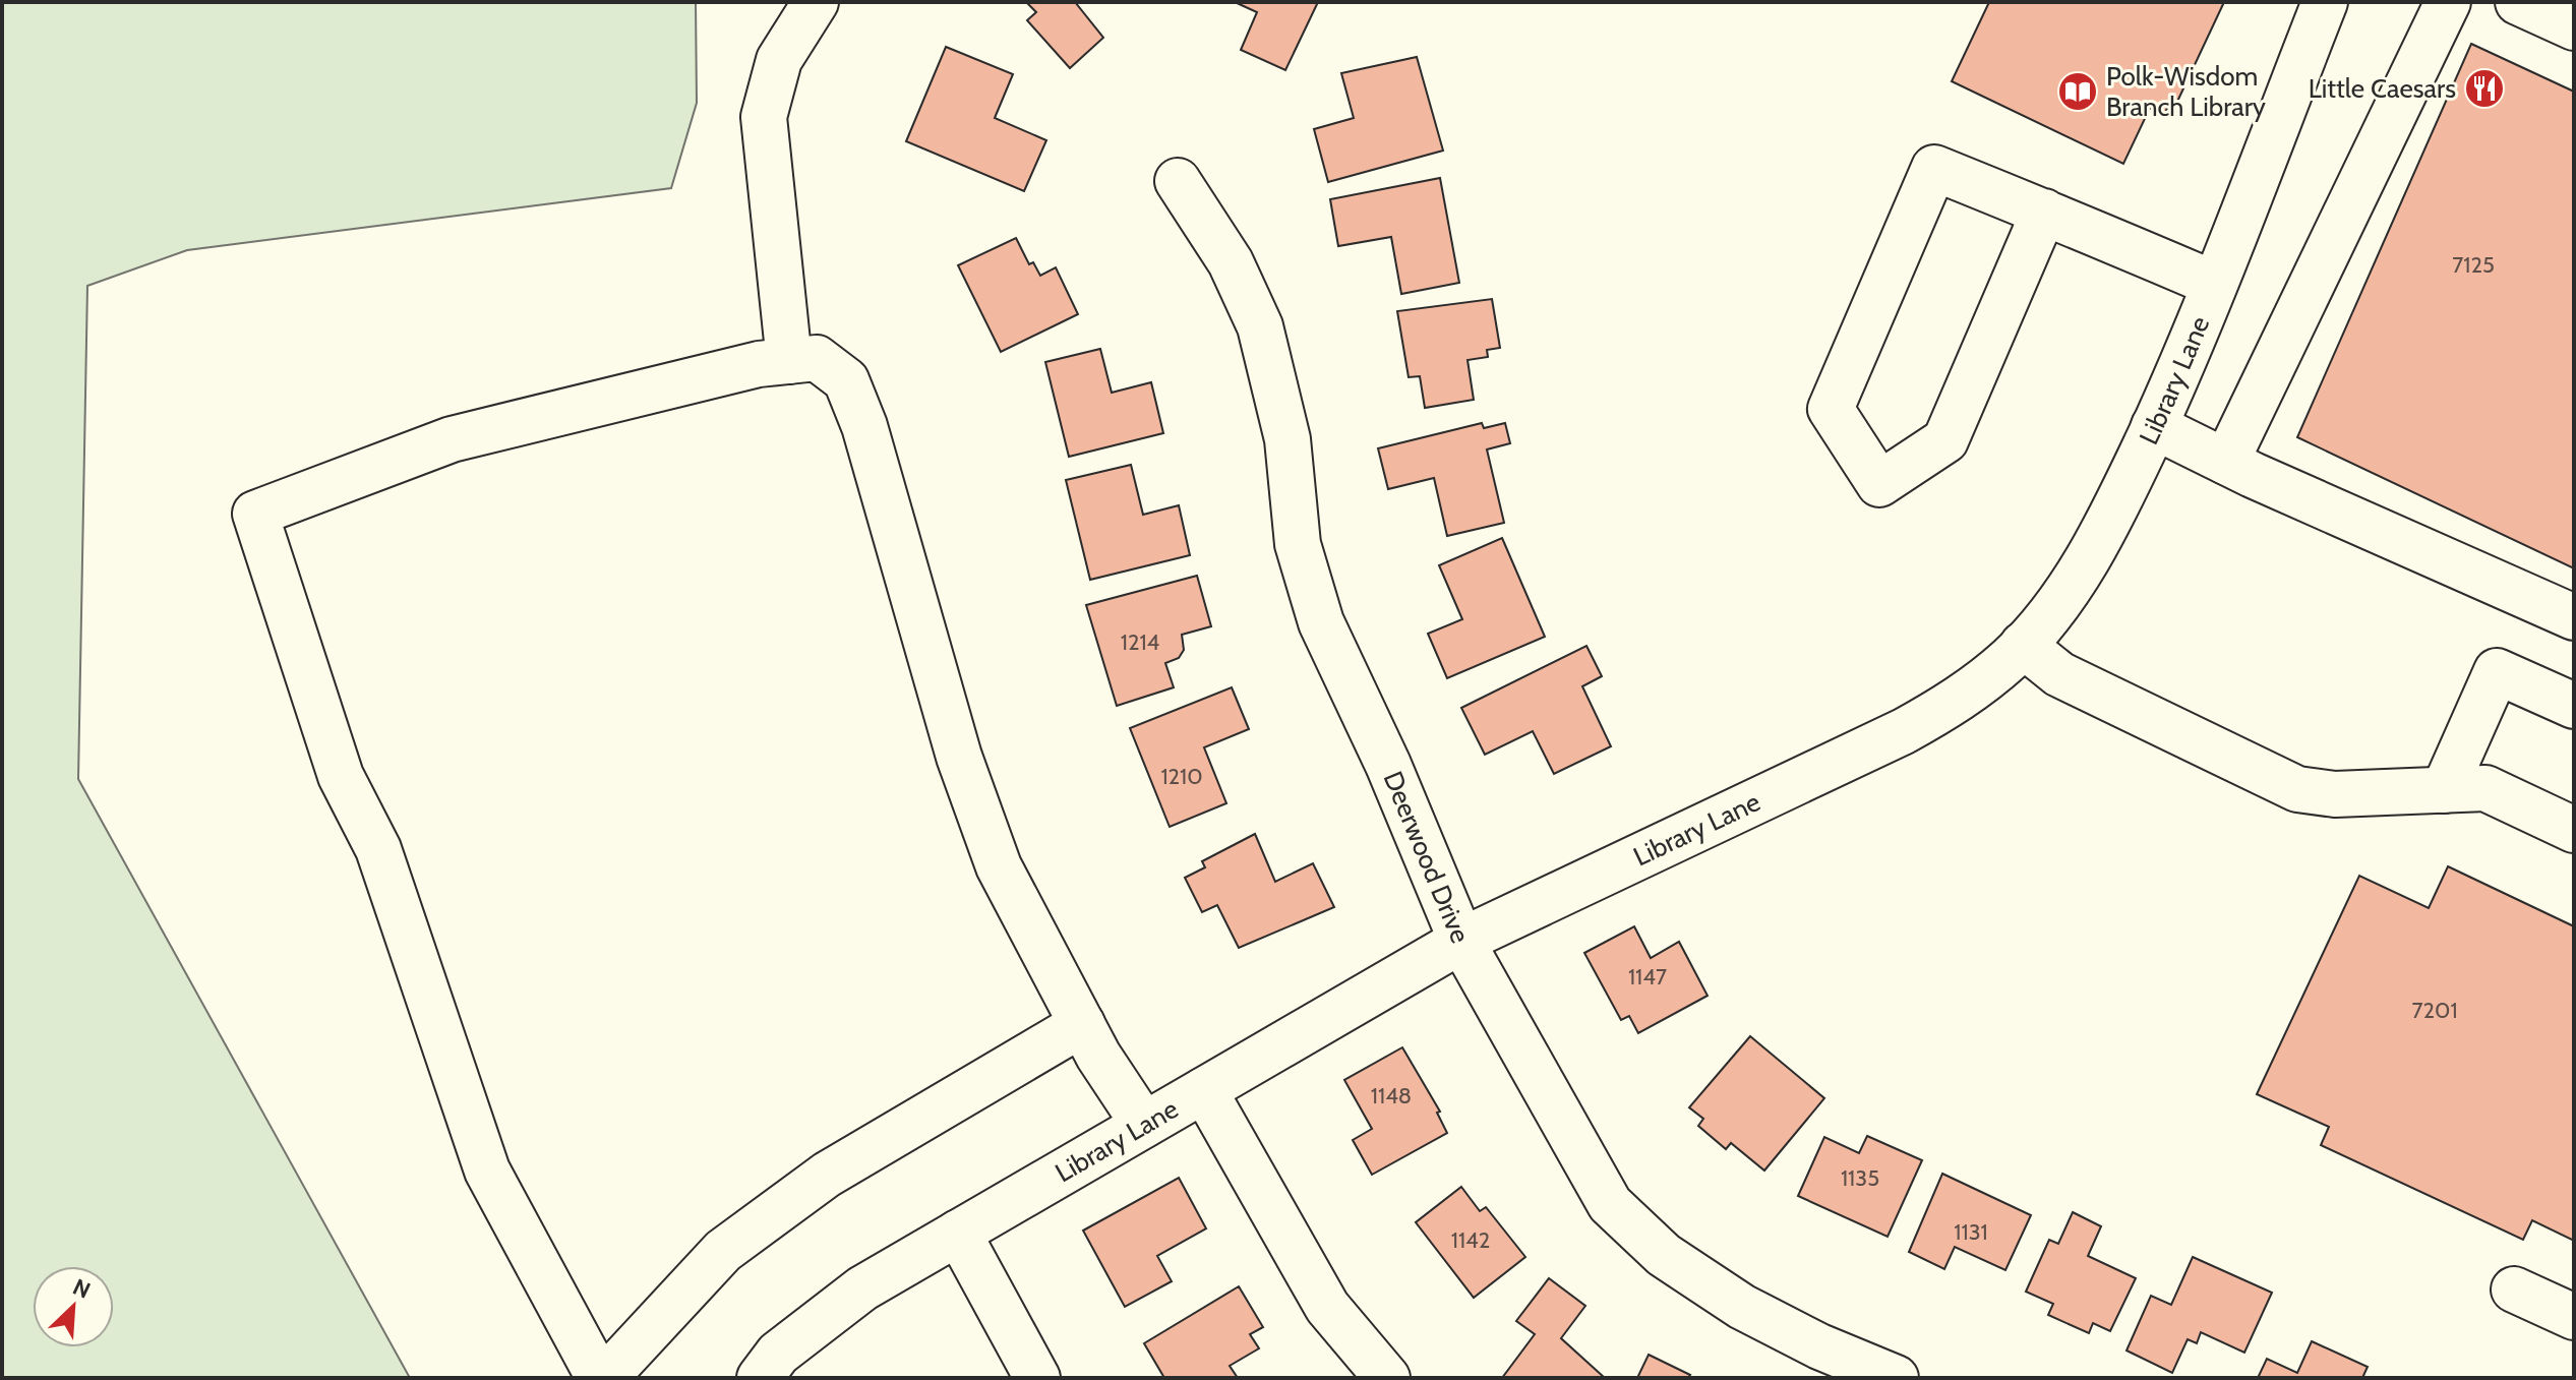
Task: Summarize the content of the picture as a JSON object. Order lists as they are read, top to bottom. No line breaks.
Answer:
{"streets":{"street":["Library Lane","Deerwood Drive"]},"crossings":[["Library Lane","Deerwood Drive"]],"places":{"restaurant":["Little Caesars"],"library":["Polk-Wisdom Branch Library"]},"house_numbers":["7125","1214","1210","1147","7201","1148","1135","1131","1142"],"north":"top right"}
